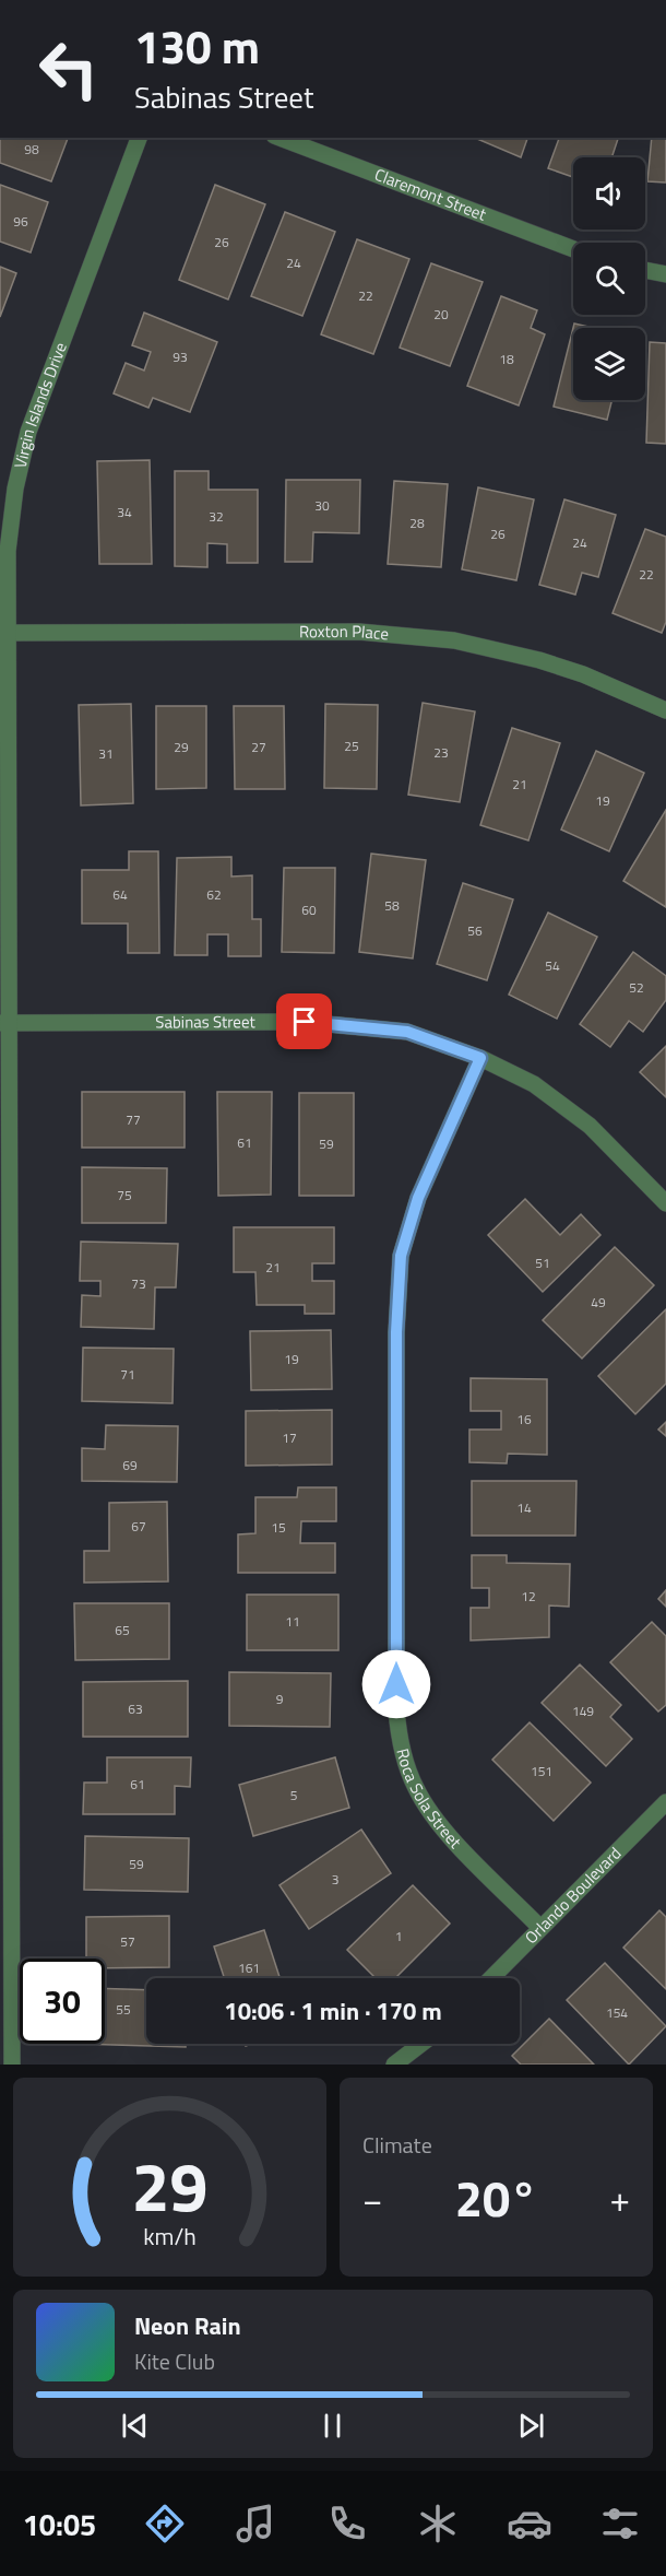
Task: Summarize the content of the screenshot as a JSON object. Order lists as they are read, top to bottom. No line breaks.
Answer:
{"streets":{"street":["Claremont Street","Virgin Islands Drive","Roxton Place","Sabinas Street","Roca Sola Street","Orlando Boulevard"]},"crossings":[["Virgin Islands Drive","Roxton Place"],["Virgin Islands Drive","Sabinas Street"],["Sabinas Street","Roca Sola Street"],["Roca Sola Street","Orlando Boulevard"]],"house_numbers":["98","96","26","24","22","20","93","18","30","34","32","28","26","24","22","25","29","27","23","31","21","19","64","62","58","60","56","54","52","77","61","59","75","51","21","73","49","19","71","16","17","69","14","67","15","12","11","65","9","63","149","151","61","5","59","3","1","57","161","55","154"],"page":{"turn":["130 m","Sabinas Street"],"limit":"30","trip":"10:06 · 1 min · 170 m","tile":"Climate","heat":["−","20°","+"],"song":["Neon Rain","Kite Club"],"tabs":"10:05","gauge":["29","km/h"]}}
